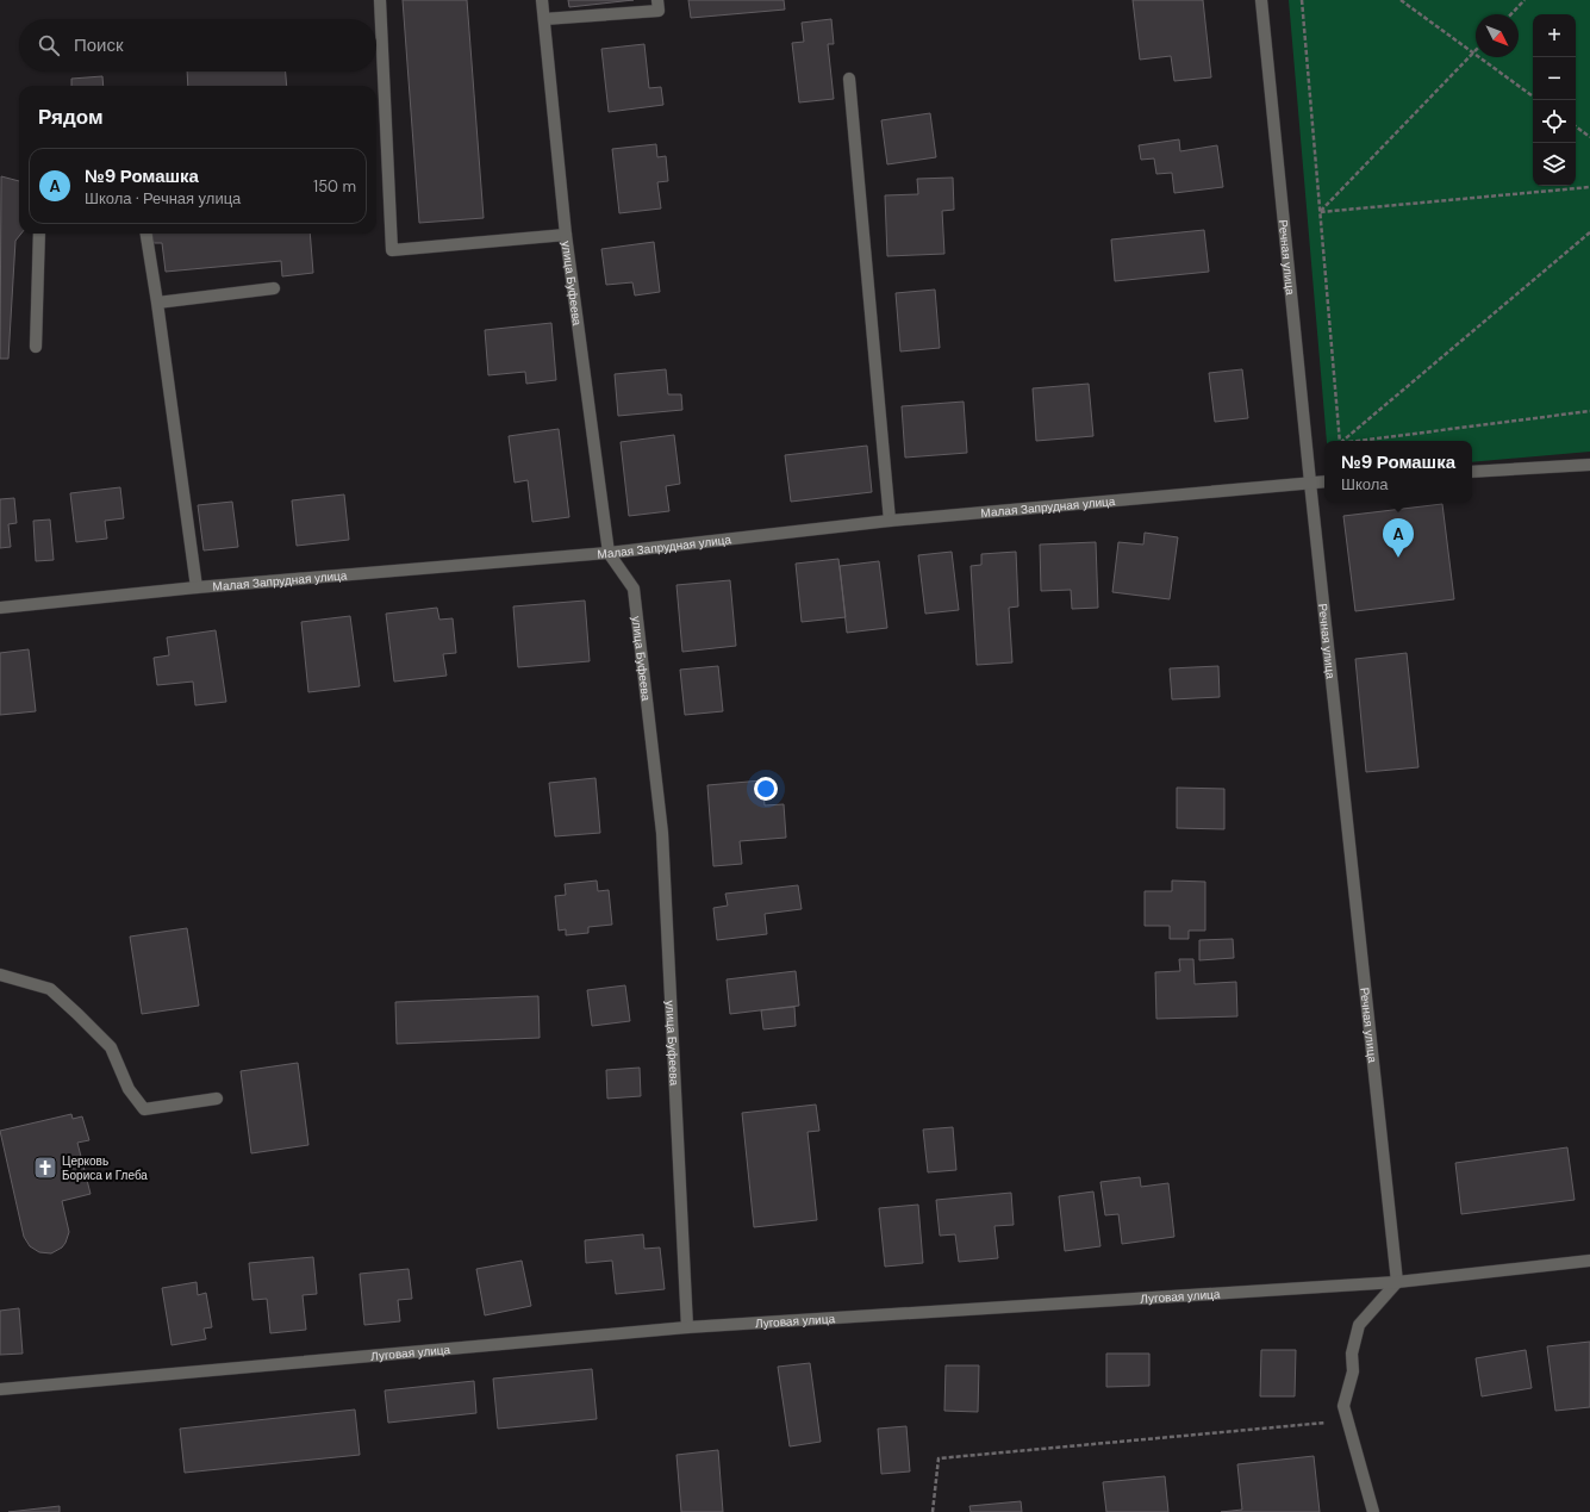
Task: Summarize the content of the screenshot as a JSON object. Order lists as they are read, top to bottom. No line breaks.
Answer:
{"streets":{"street":["Речная улица","улица Буфеева","Малая Запрудная улица","Луговая улица"]},"crossings":[["Речная улица","Малая Запрудная улица"],["Речная улица","Луговая улица"],["улица Буфеева","Малая Запрудная улица"],["улица Буфеева","Луговая улица"]],"places":{"church":["Церковь Бориса и Глеба"]},"north":"bottom right","page":{"map_buttons":["+","−"],"search":"Поиск","heading":"Рядом","list":[{"mark":"A","name":"№9 Ромашка","note":"Школа · Речная улица","value":"150 m"}],"popup":["№9 Ромашка","Школа"],"pins":"A"}}
